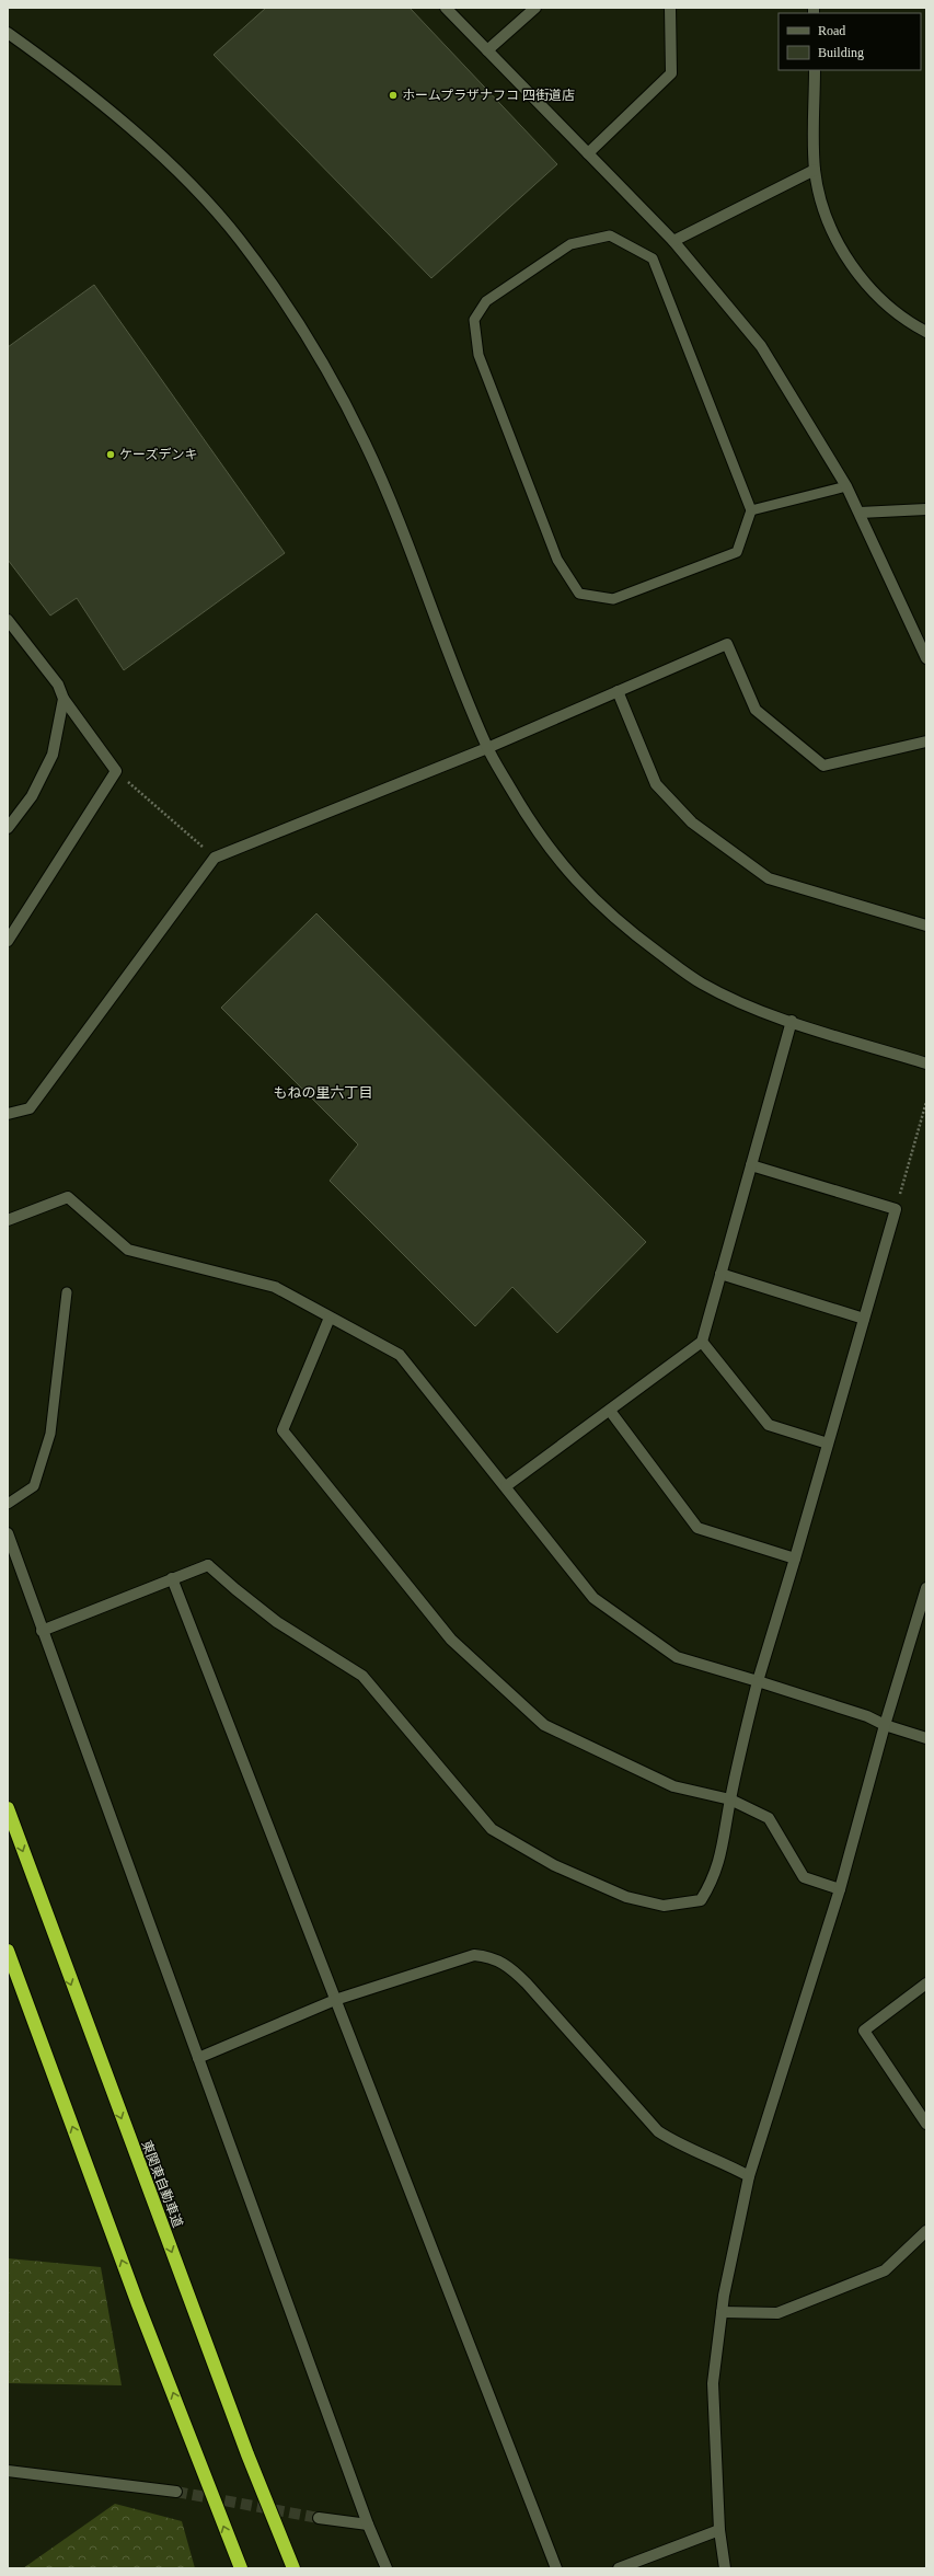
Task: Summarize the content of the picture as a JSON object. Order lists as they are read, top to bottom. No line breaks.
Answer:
{"streets":{"highway":["東関東自動車道"]},"districts":["もねの里六丁目"],"places":["ホームプラザナフコ 四街道店","ケーズデンキ"],"legend":["Road","Building"]}
